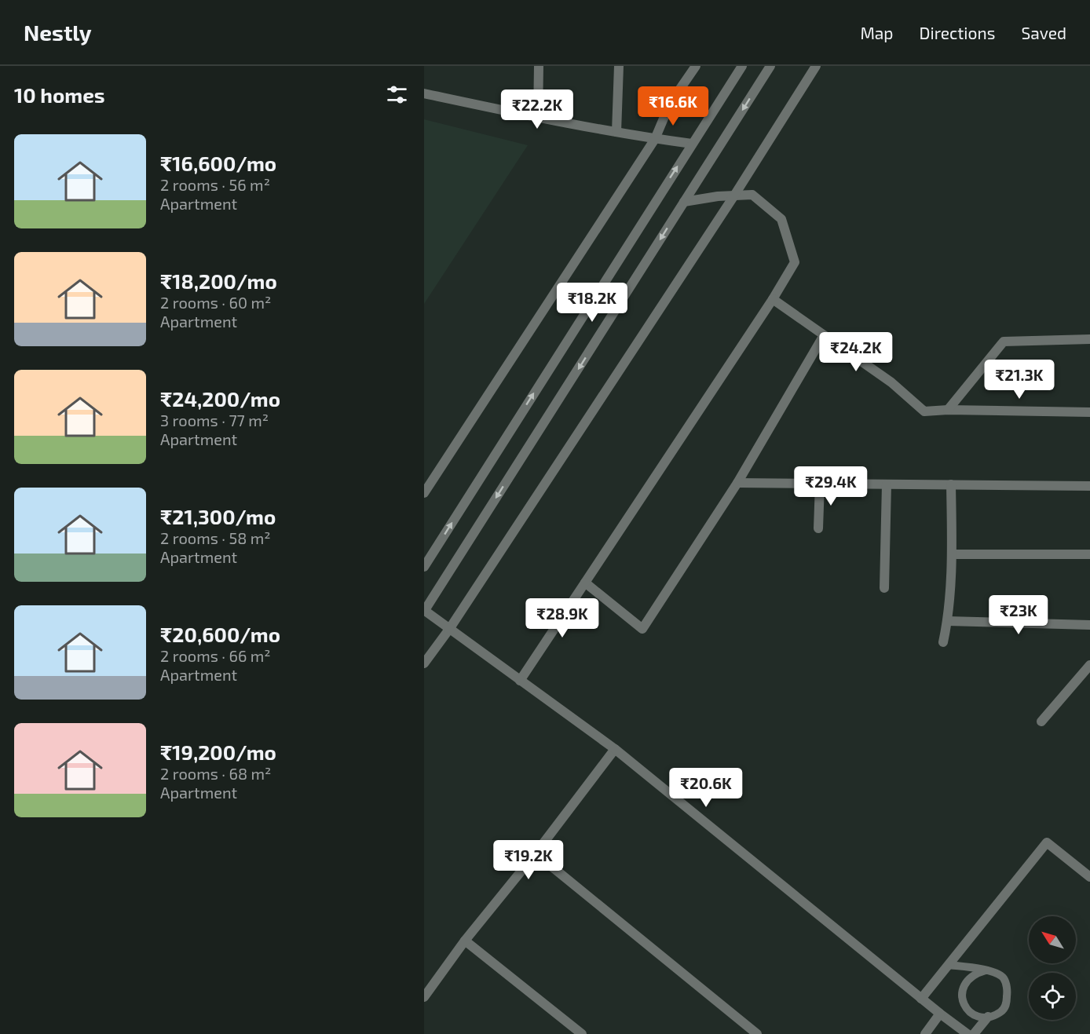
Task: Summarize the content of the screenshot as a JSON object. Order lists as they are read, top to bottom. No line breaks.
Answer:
{"north":"top left","page":{"header":"Nestly","nav":["Map","Directions","Saved"],"heading":"10 homes","price":["₹16.6K","₹22.2K","₹18.2K","₹24.2K","₹21.3K","₹29.4K","₹23K","₹28.9K","₹20.6K","₹19.2K"],"list":[{"name":"₹16,600/mo","note":"2 rooms · 56 m² · Apartment"},{"name":"₹18,200/mo","note":"2 rooms · 60 m² · Apartment"},{"name":"₹24,200/mo","note":"3 rooms · 77 m² · Apartment"},{"name":"₹21,300/mo","note":"2 rooms · 58 m² · Apartment"},{"name":"₹20,600/mo","note":"2 rooms · 66 m² · Apartment"},{"name":"₹19,200/mo","note":"2 rooms · 68 m² · Apartment"}]}}
